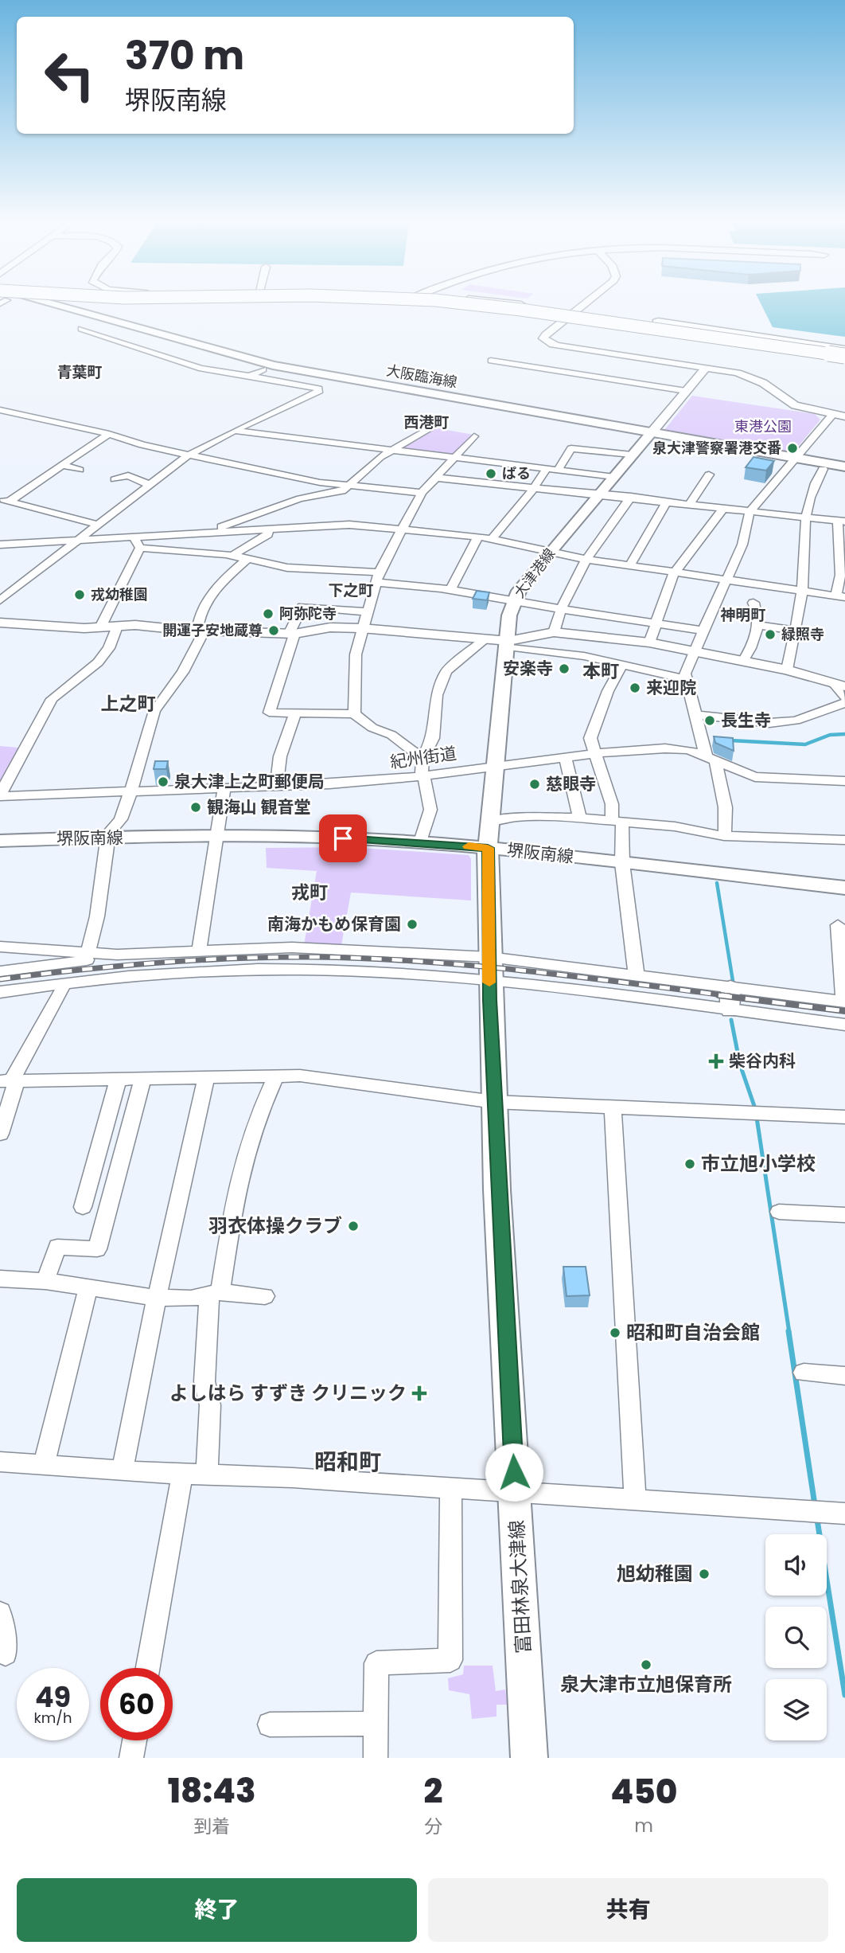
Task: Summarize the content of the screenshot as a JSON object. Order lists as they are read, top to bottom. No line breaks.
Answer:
{"streets":{"main road":["大阪臨海線","大津港線","堺阪南線","富田林泉大津線"],"street":["紀州街道"]},"crossings":[["大阪臨海線","大津港線"],["大津港線","紀州街道"],["大津港線","堺阪南線"],["大津港線","富田林泉大津線"],["堺阪南線","富田林泉大津線"]],"districts":["青葉町","西港町","下之町","神明町","本町","上之町","戎町","昭和町"],"parks":["東港公園"],"places":{"other":["泉大津警察署港交番","ぱる","戎幼稚園","阿弥陀寺","開運子安地蔵尊","緑照寺","安楽寺","来迎院","長生寺","泉大津上之町郵便局","慈眼寺","観海山 観音堂","南海かもめ保育園","市立旭小学校","羽衣体操クラブ","昭和町自治会館","旭幼稚園","泉大津市立旭保育所"],"health":["柴谷内科","よしはら すずき クリニック"]},"page":{"turn":["370 m","堺阪南線"],"speed":"49 km/h","limit":"60","eta":["18:43","到着","2","分","450","m"],"buttons":["終了","共有"]}}
